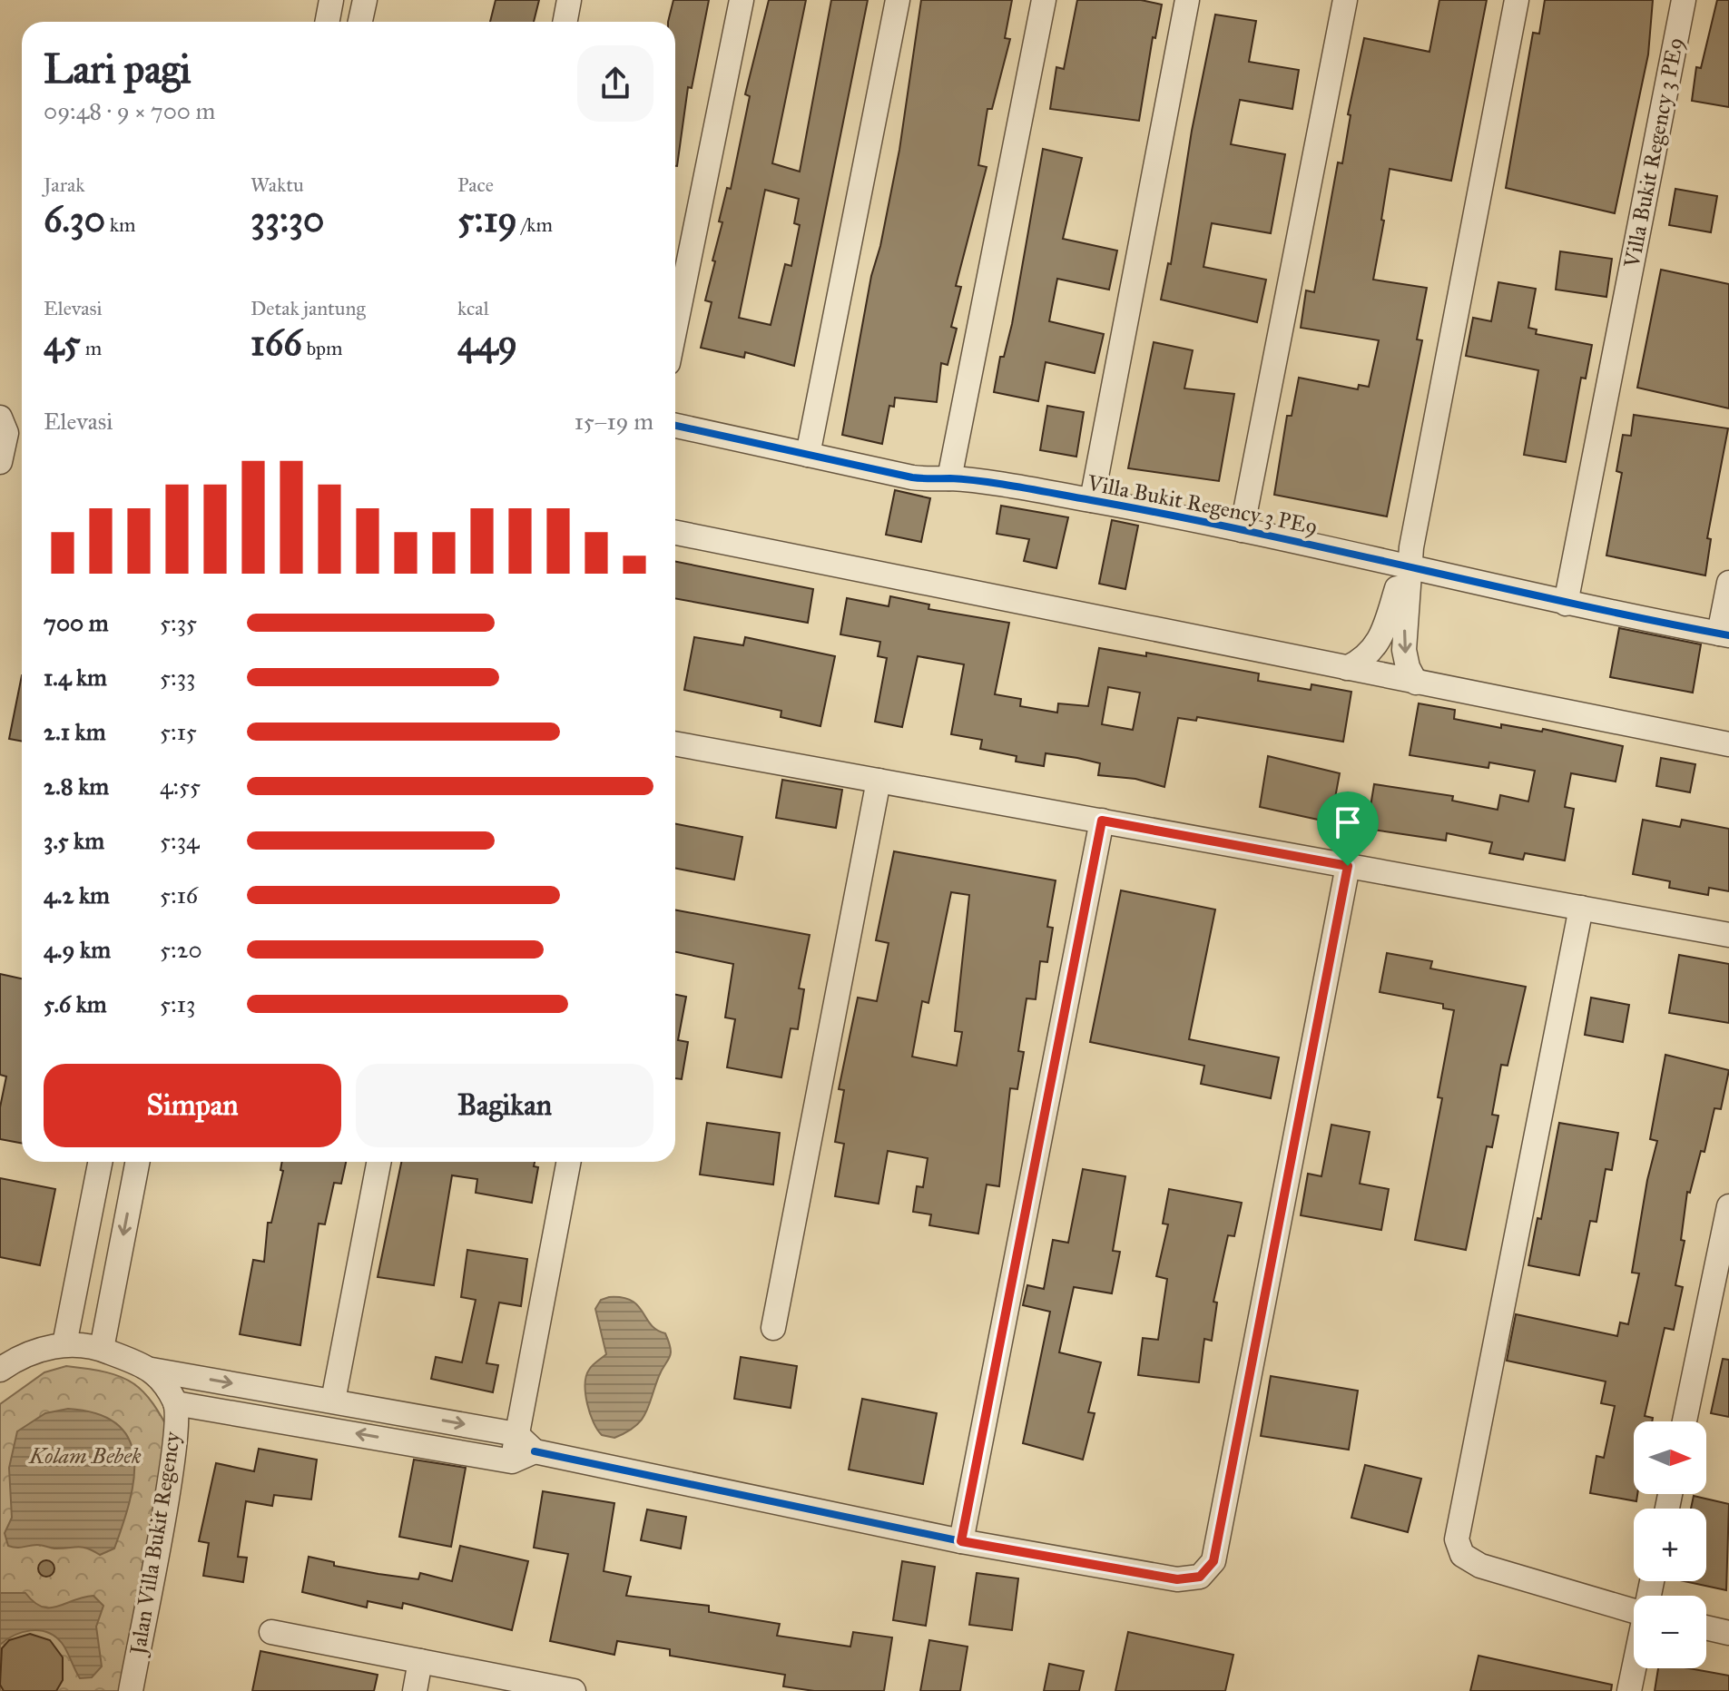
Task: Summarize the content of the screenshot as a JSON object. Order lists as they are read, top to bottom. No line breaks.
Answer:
{"streets":{"street":["Villa Bukit Regency 3 PE9","Jalan Villa Bukit Regency"]},"parks":["Kolam Bebek"],"north":"right","page":{"heading":["Lari pagi","09:48 · 9 × 700 m"],"stats":[["Jarak","6.30 km"],["Waktu","33:30"],["Pace","5:19 /km"],["Elevasi","45 m"],["Detak jantung","166 bpm"],["kcal","449"]],"chart":["Elevasi","15–19 m"],"list":[{"name":"700 m","note":"5:35"},{"name":"1.4 km","note":"5:33"},{"name":"2.1 km","note":"5:15"},{"name":"2.8 km","note":"4:55"},{"name":"3.5 km","note":"5:34"},{"name":"4.2 km","note":"5:16"},{"name":"4.9 km","note":"5:20"},{"name":"5.6 km","note":"5:13"}],"buttons":["Simpan","Bagikan"],"map_buttons":["+","−"]}}
